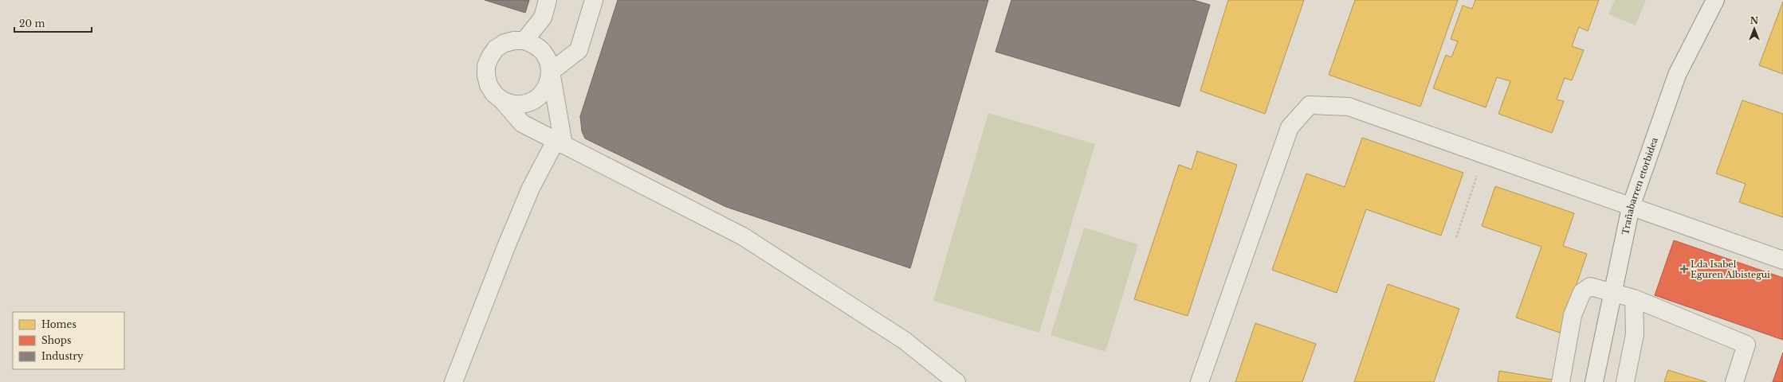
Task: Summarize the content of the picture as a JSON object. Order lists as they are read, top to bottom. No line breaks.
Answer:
{"streets":{"street":["Trañabarren etorbidea"]},"places":{"health":["Lda Isabel Eguren Albistegui"]},"legend":["Homes","Shops","Industry"],"scale_bar":"20 m","north":"top"}
